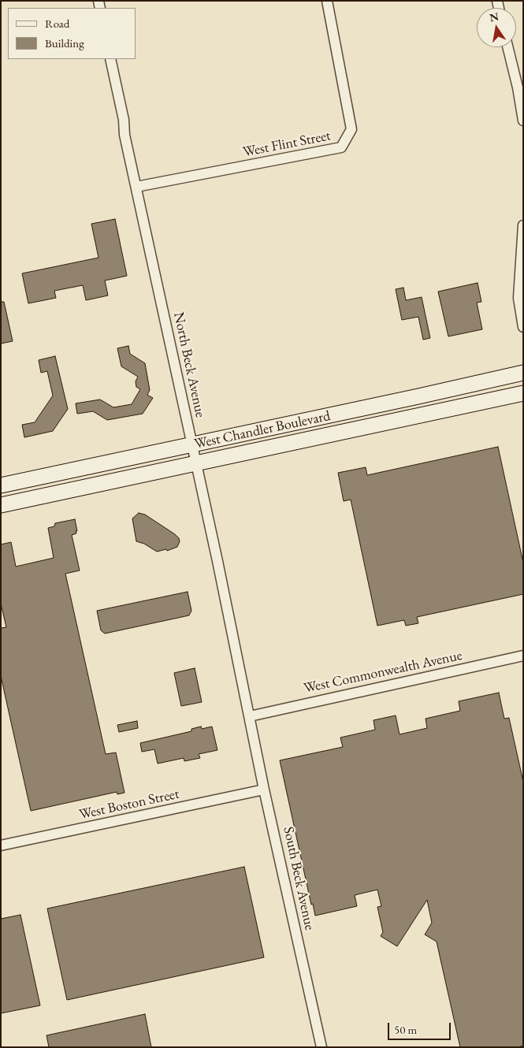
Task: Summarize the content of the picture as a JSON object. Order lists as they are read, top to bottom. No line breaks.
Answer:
{"streets":{"main road":["West Chandler Boulevard"],"street":["West Flint Street","North Beck Avenue","West Commonwealth Avenue","West Boston Street","South Beck Avenue"]},"crossings":[["West Flint Street","North Beck Avenue"],["North Beck Avenue","West Chandler Boulevard"],["North Beck Avenue","West Commonwealth Avenue"],["North Beck Avenue","South Beck Avenue"],["West Commonwealth Avenue","South Beck Avenue"],["West Boston Street","South Beck Avenue"]],"legend":["Road","Building"],"scale_bar":"50 m","north":"top"}
